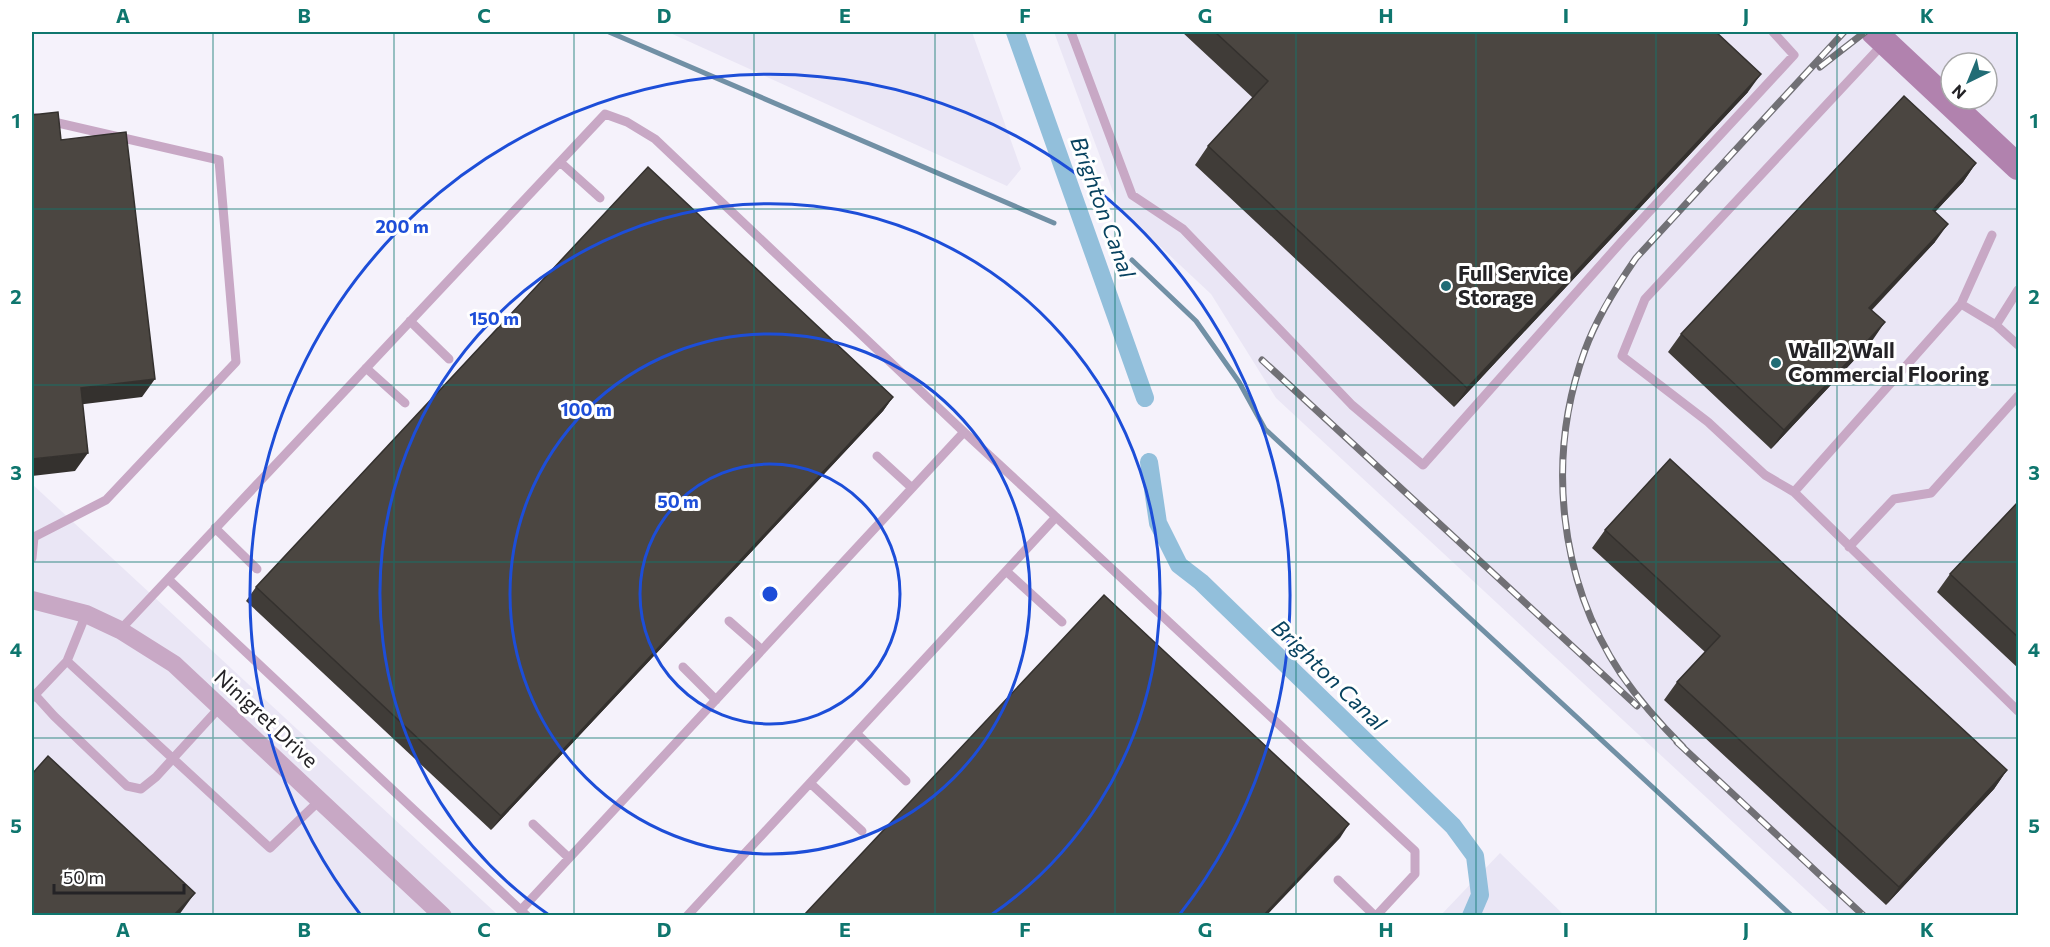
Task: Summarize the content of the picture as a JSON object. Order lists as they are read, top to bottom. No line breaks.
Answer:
{"streets":{"street":["Ninigret Drive"]},"water":["Brighton Canal"],"places":["Full Service Storage","Wall 2 Wall Commercial Flooring"],"scale_bar":"50 m","north":"bottom left","grid":{"columns":["A","B","C","D","E","F","G","H","I","J","K"],"rows":["1","2","3","4","5"]},"rings":["200 m","150 m","100 m","50 m"]}
